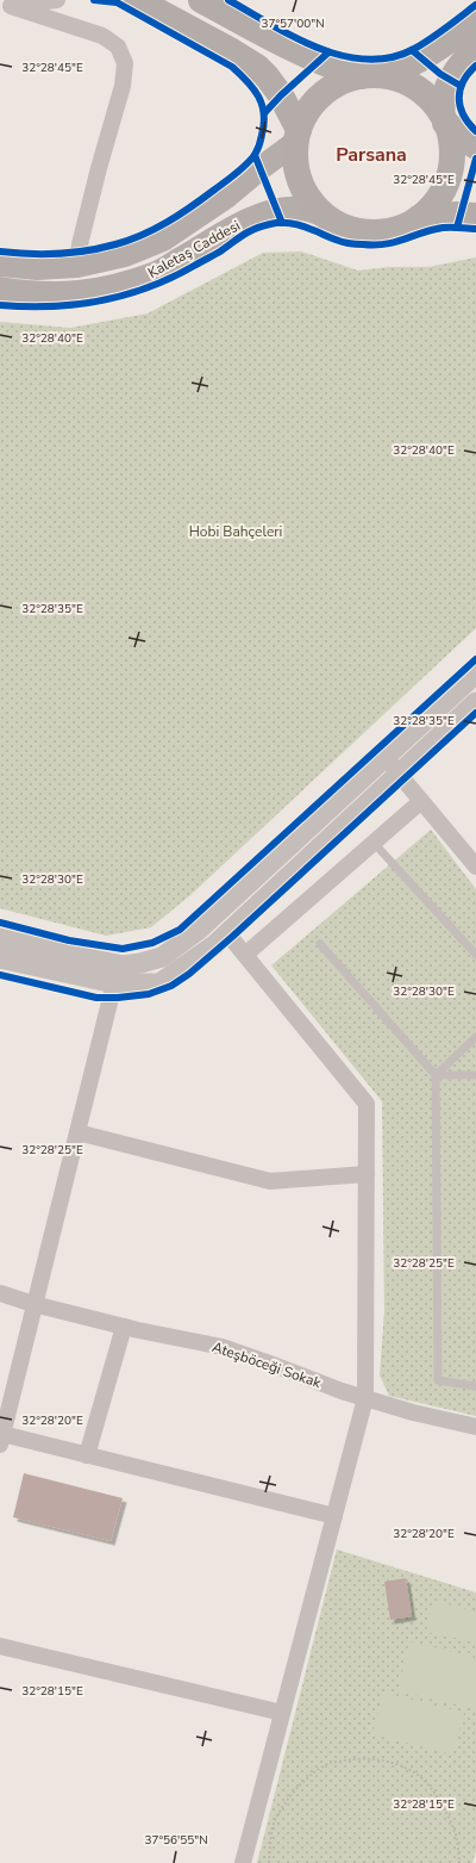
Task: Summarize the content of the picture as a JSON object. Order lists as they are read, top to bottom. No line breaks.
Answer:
{"streets":{"main road":["Kaletaş Caddesi"],"street":["Ateşböceği Sokak"]},"districts":["Parsana"],"parks":["Hobi Bahçeleri"],"coordinates":["37°57'00\"N","32°28'45\"E","32°28'40\"E","32°28'35\"E","32°28'30\"E","32°28'25\"E","32°28'20\"E","32°28'15\"E","37°56'55\"N"]}
